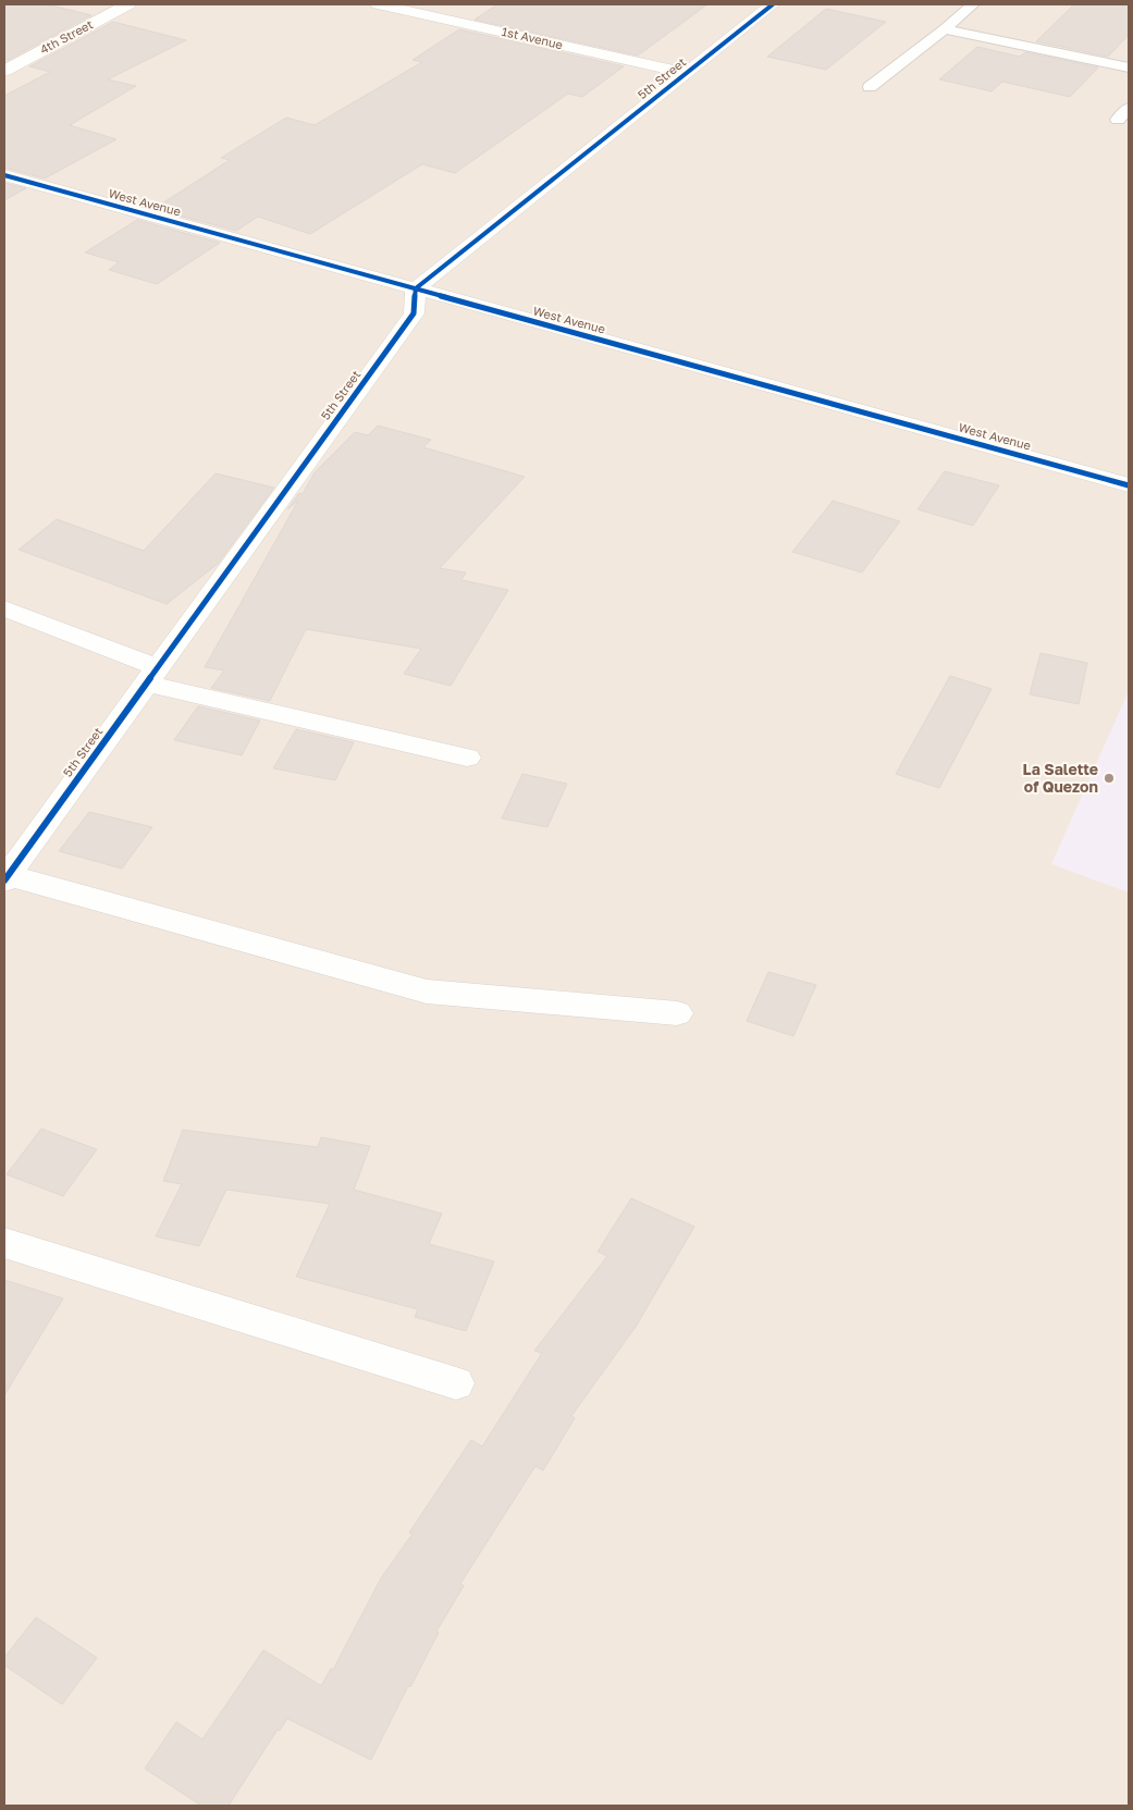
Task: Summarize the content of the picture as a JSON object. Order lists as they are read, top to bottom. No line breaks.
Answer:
{"streets":{"street":["4th Street","1st Avenue","5th Street","West Avenue"]},"crossings":[["1st Avenue","5th Street"],["5th Street","West Avenue"]],"places":["La Salette of Quezon"]}
